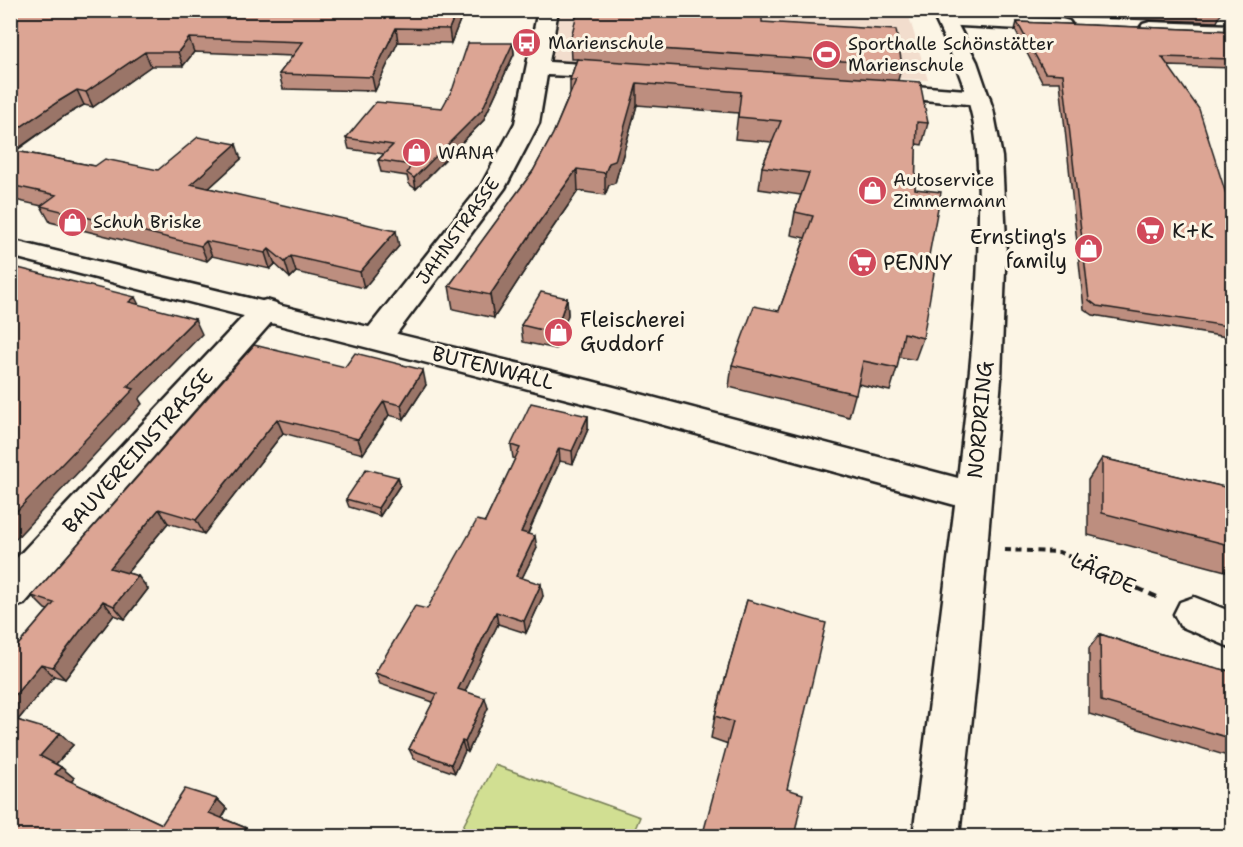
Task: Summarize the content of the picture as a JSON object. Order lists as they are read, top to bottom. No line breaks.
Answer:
{"streets":{"main road":["JAHNSTRASSE","BUTENWALL","NORDRING","BAUVEREINSTRASSE"],"path":["LÄGDE"]},"crossings":[["JAHNSTRASSE","BUTENWALL"],["BUTENWALL","NORDRING"],["BUTENWALL","BAUVEREINSTRASSE"],["NORDRING","LÄGDE"]],"places":{"bus stop":["Marienschule"],"sports":["Sporthalle Schönstätter Marienschule"],"shop":["WANA","Autoservice Zimmermann","Schuh Briske","Ernsting's family","Fleischerei Guddorf"],"supermarket":["K+K","PENNY"]}}
